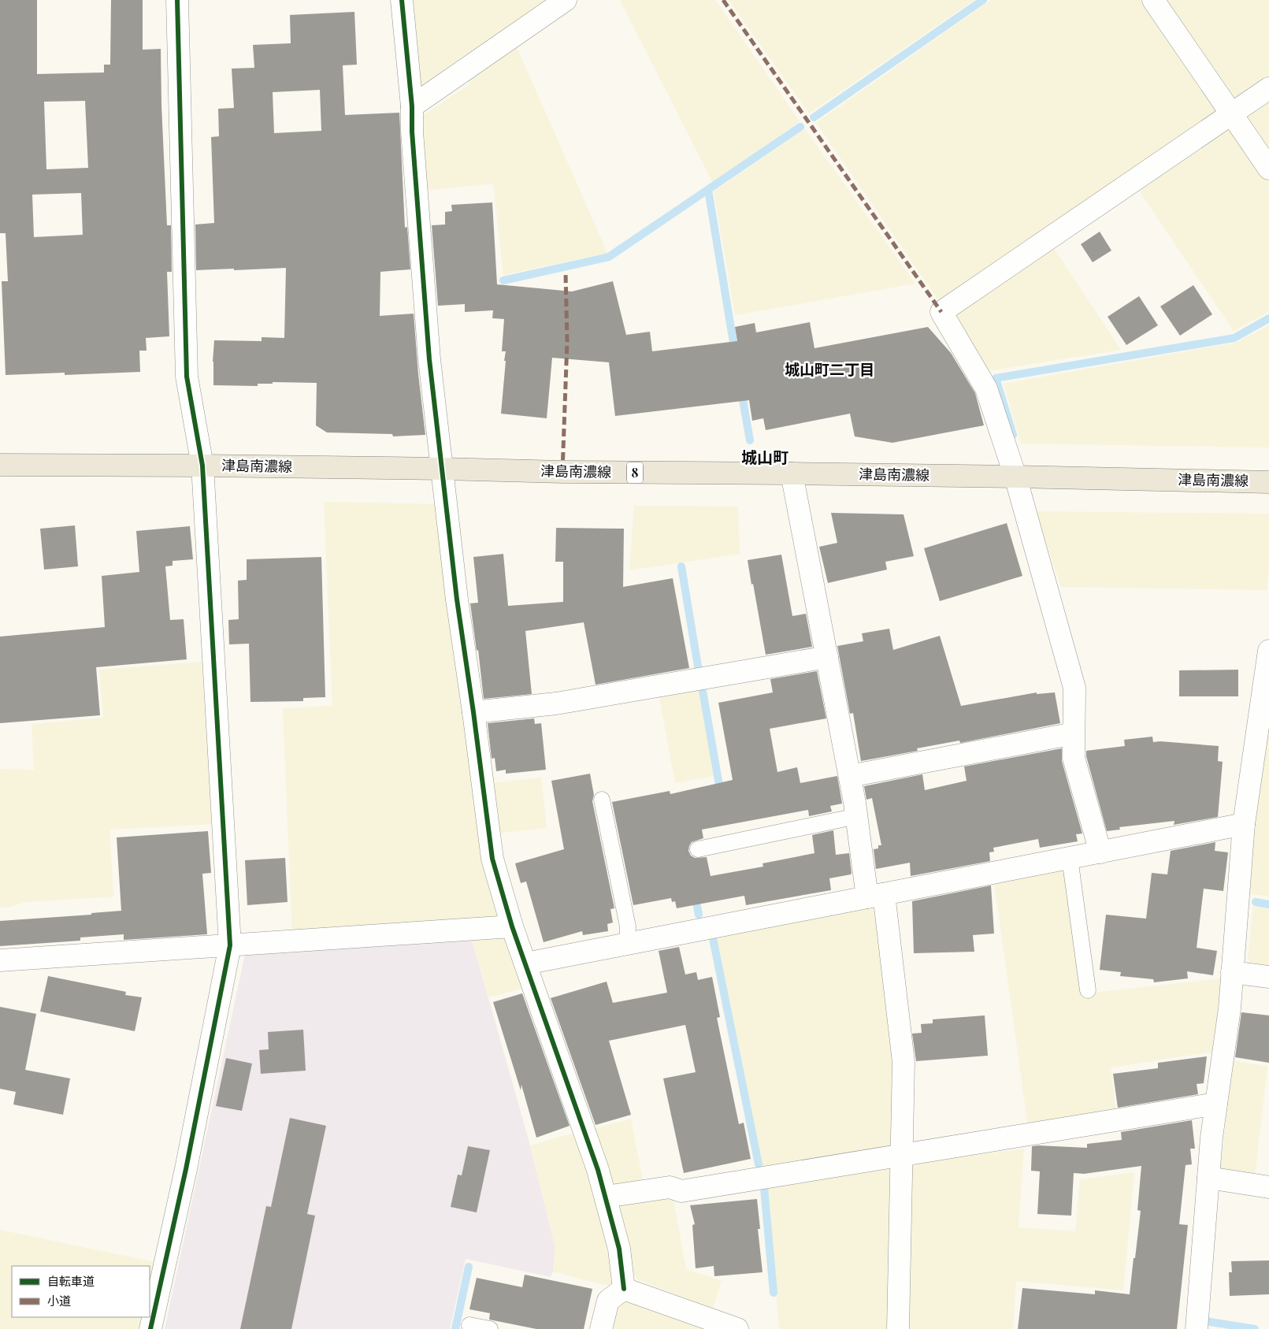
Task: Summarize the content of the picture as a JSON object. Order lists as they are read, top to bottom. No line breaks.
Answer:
{"streets":{"main road":["津島南濃線","8"]},"districts":["城山町二丁目","城山町"],"legend":["自転車道","小道"]}
